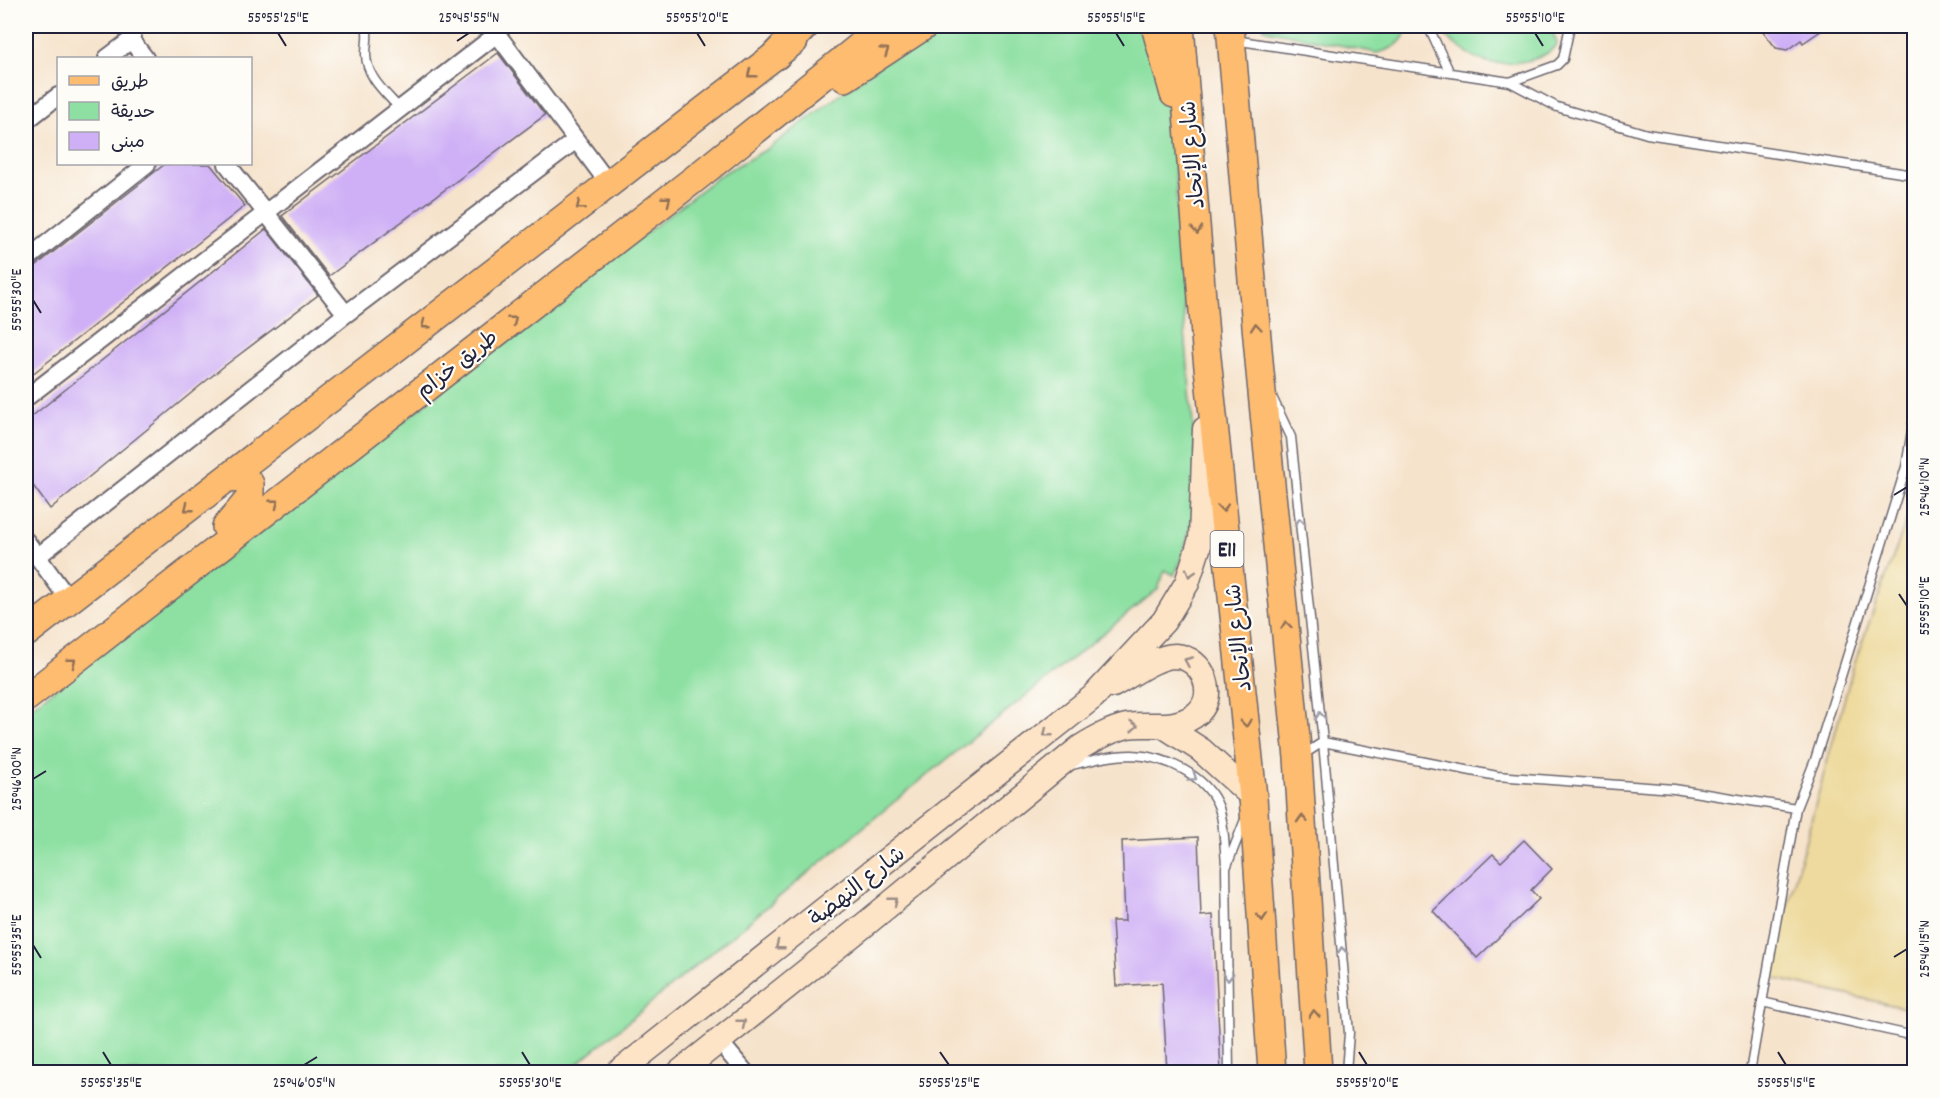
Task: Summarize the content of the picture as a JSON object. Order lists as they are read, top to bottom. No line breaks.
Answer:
{"streets":{"main road":["شارع الإتحاد","طريق خزام","E11","شارع النهضة"]},"legend":["طريق","حديقة","مبنى"],"coordinates":["55°55'25\"E","25°45'55\"N","55°55'20\"E","55°55'15\"E","55°55'10\"E","55°55'30\"E","25°46'10\"N","25°46'00\"N","55°55'35\"E","25°46'15\"N","25°46'05\"N"]}
